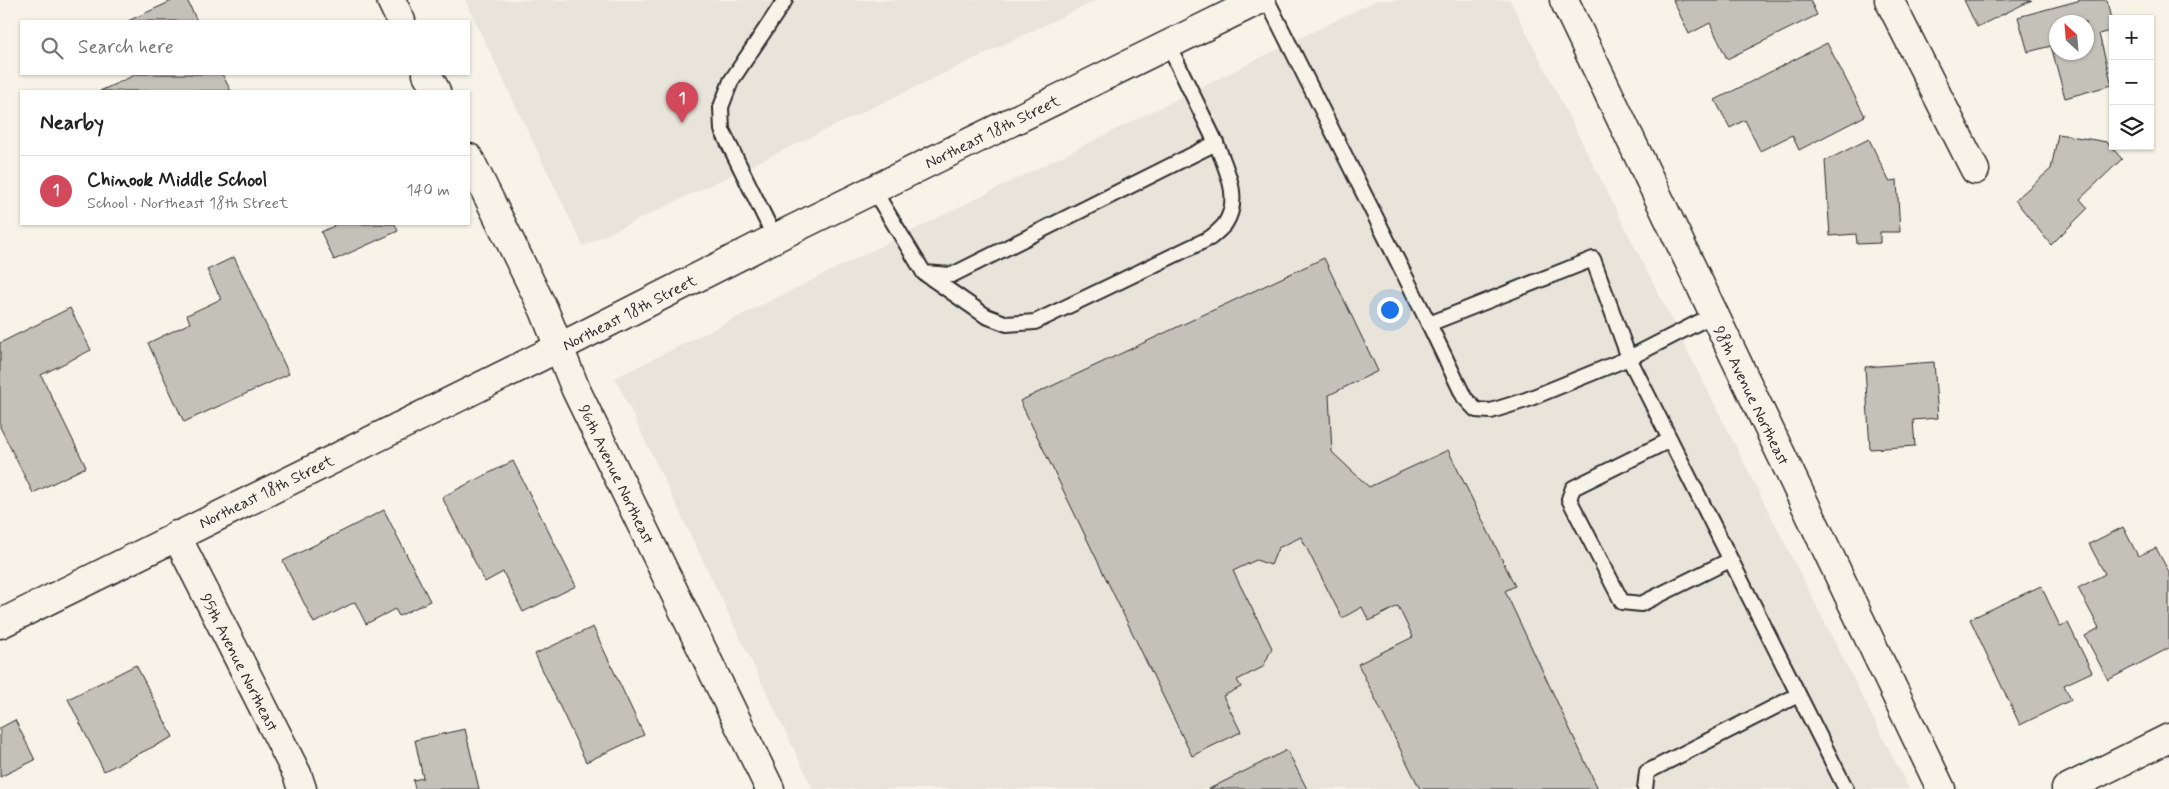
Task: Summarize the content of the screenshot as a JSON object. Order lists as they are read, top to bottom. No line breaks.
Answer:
{"streets":{"street":["Northeast 18th Street","98th Avenue Northeast","96th Avenue Northeast","95th Avenue Northeast"]},"crossings":[["Northeast 18th Street","96th Avenue Northeast"],["Northeast 18th Street","95th Avenue Northeast"]],"north":"top left","page":{"map_buttons":["+","−"],"search":"Search here","pins":"1","heading":"Nearby","list":[{"mark":"1","name":"Chinook Middle School","note":"School · Northeast 18th Street","value":"140 m"}]}}
